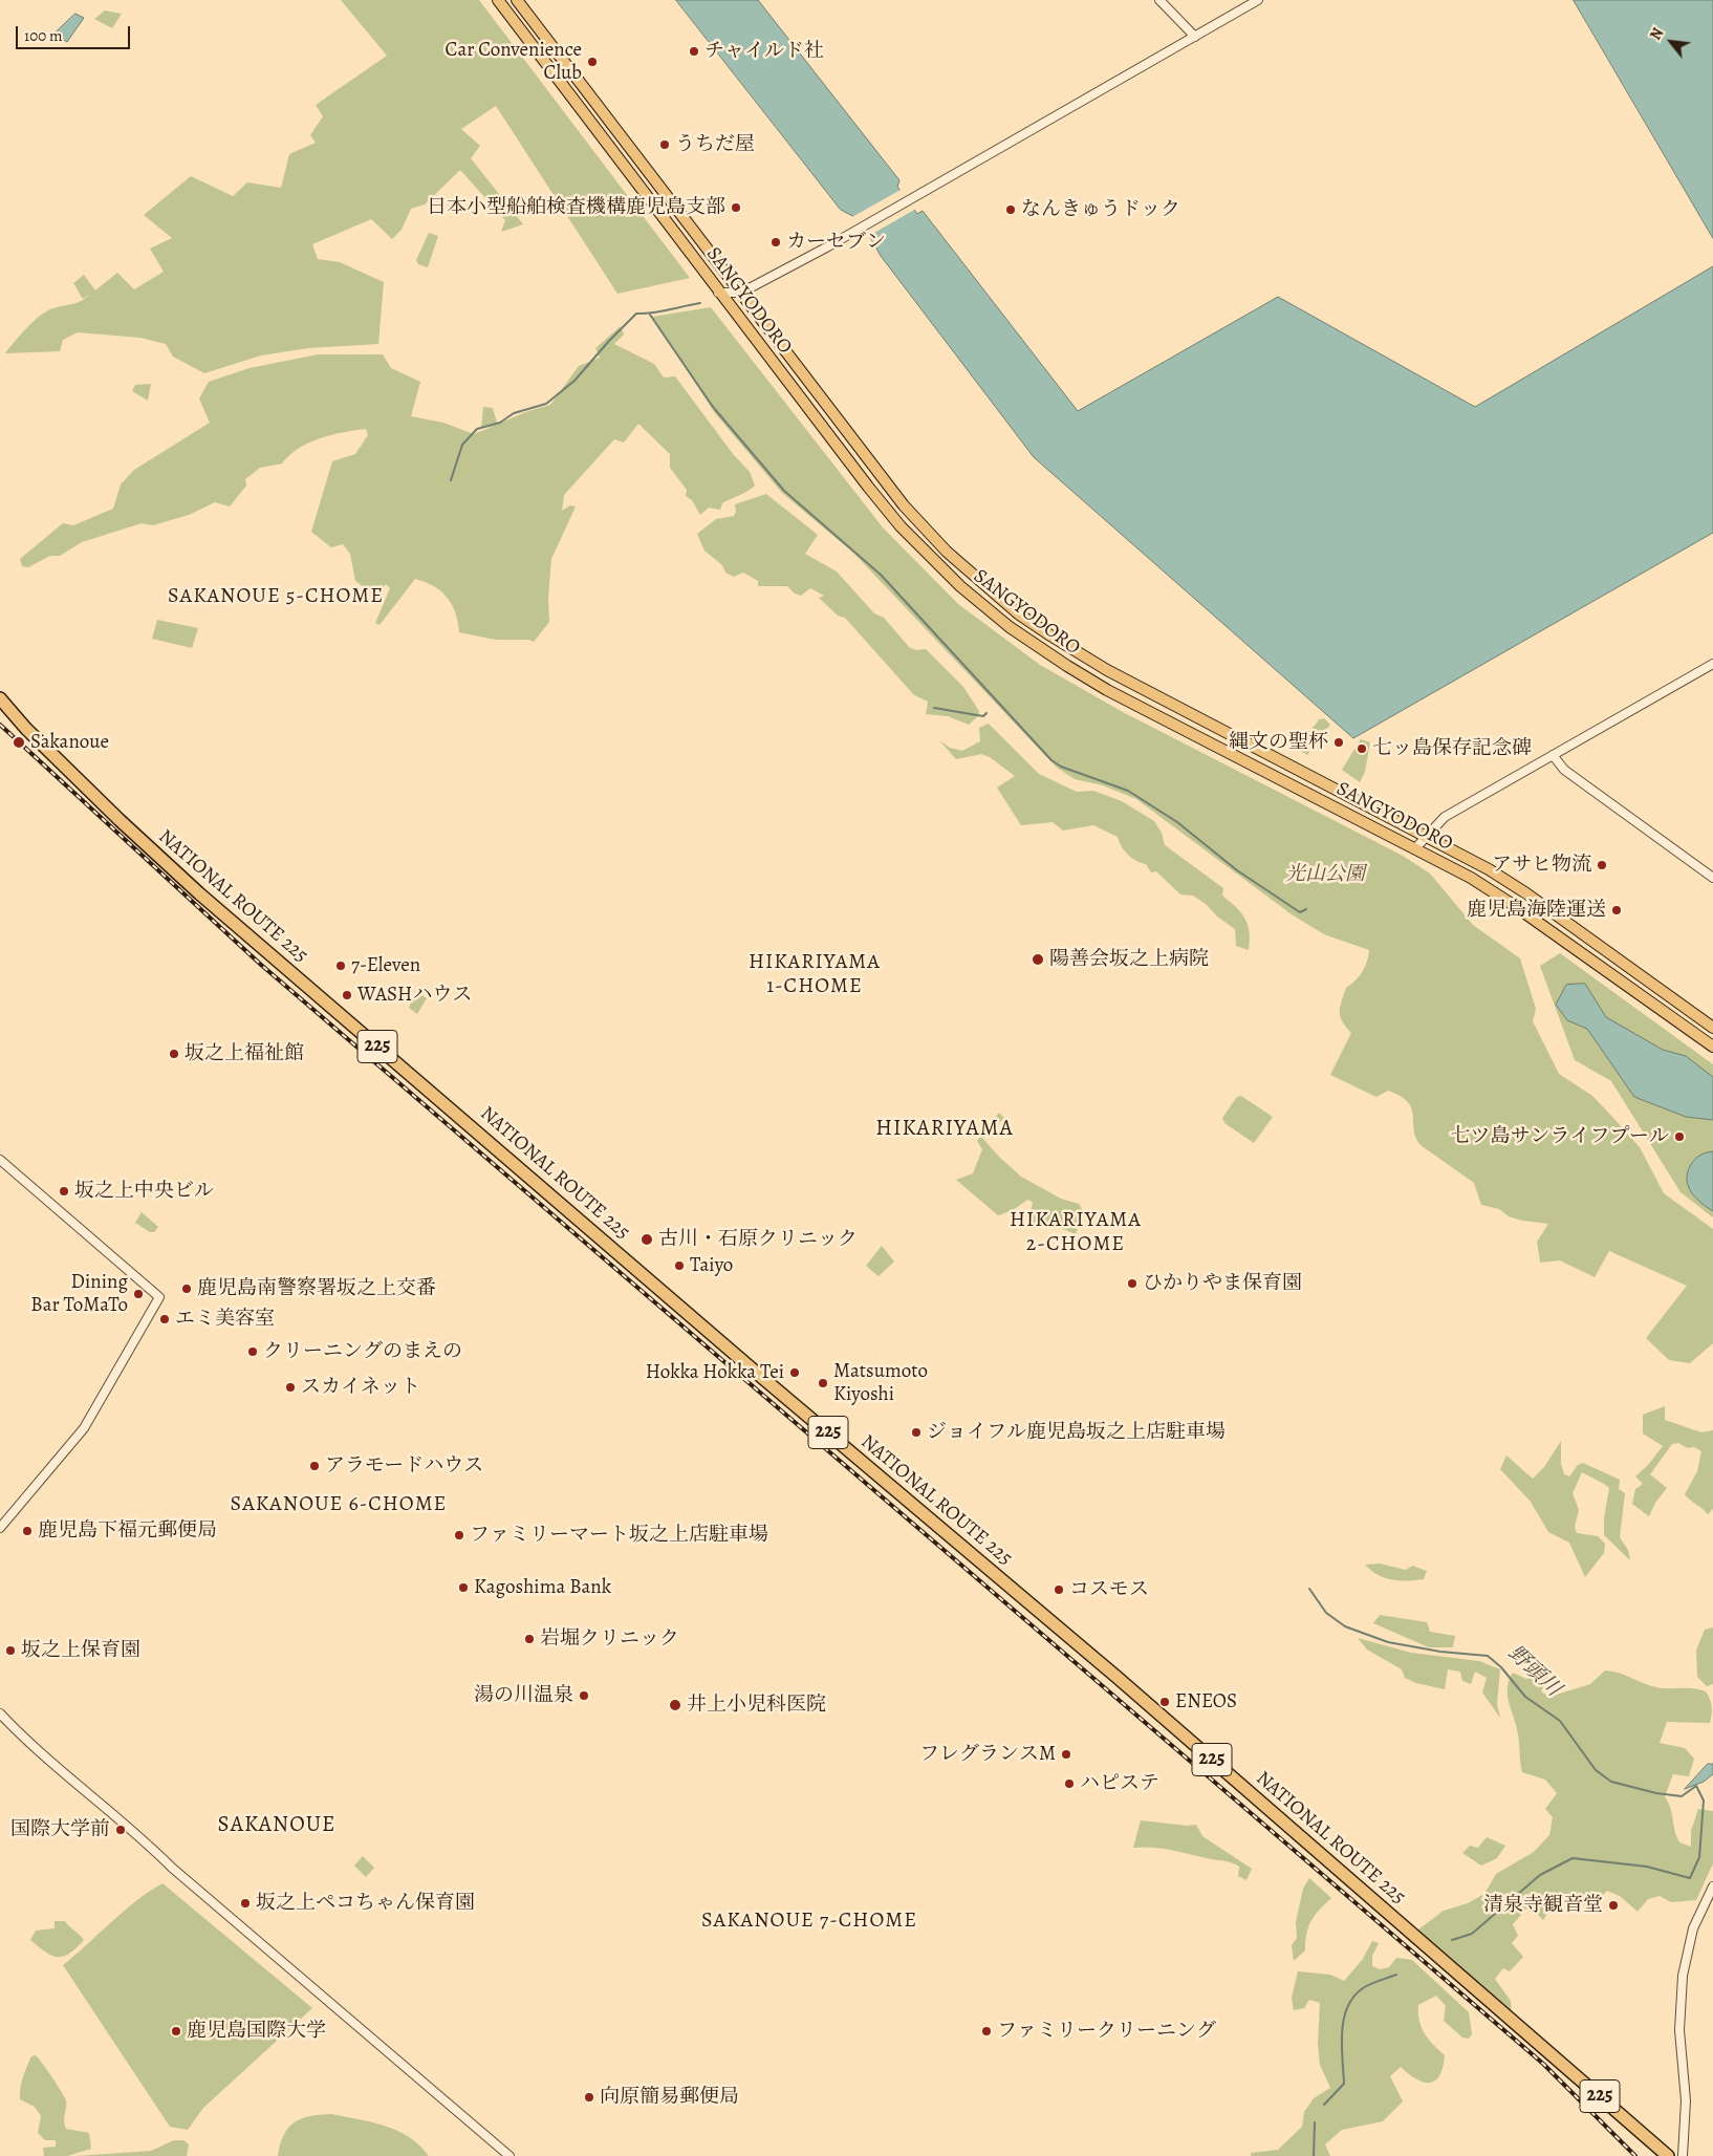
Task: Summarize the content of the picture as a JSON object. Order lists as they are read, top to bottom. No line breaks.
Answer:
{"streets":{"highway":["NATIONAL ROUTE 225","225"],"main road":["SANGYODORO"]},"districts":["SAKANOUE 5-CHOME","HIKARIYAMA 1-CHOME","HIKARIYAMA","HIKARIYAMA 2-CHOME","SAKANOUE 6-CHOME","SAKANOUE","SAKANOUE 7-CHOME"],"water":["野頭川"],"parks":["光山公園"],"places":["チャイルド社","Car Convenience Club","うちだ屋","日本小型船舶検査機構鹿児島支部","なんきゅうドック","カーセブン","Sakanoue","縄文の聖杯","七ッ島保存記念碑","アサヒ物流","鹿児島海陸運送","陽善会坂之上病院","7-Eleven","WASHハウス","坂之上福祉館","七ツ島サンライフプール","坂之上中央ビル","古川・石原クリニック","Taiyo","ひかりやま保育園","鹿児島南警察署坂之上交番","Dining Bar ToMaTo","エミ美容室","クリーニングのまえの","Hokka Hokka Tei","Matsumoto Kiyoshi","スカイネット","ジョイフル鹿児島坂之上店駐車場","アラモードハウス","鹿児島下福元郵便局","ファミリーマート坂之上店駐車場","Kagoshima Bank","コスモス","岩堀クリニック","坂之上保育園","湯の川温泉","ENEOS","井上小児科医院","フレグランスM","ハピステ","国際大学前","坂之上ペコちゃん保育園","清泉寺観音堂","鹿児島国際大学","ファミリークリーニング","向原簡易郵便局"],"scale_bar":"100 m","north":"top left"}
